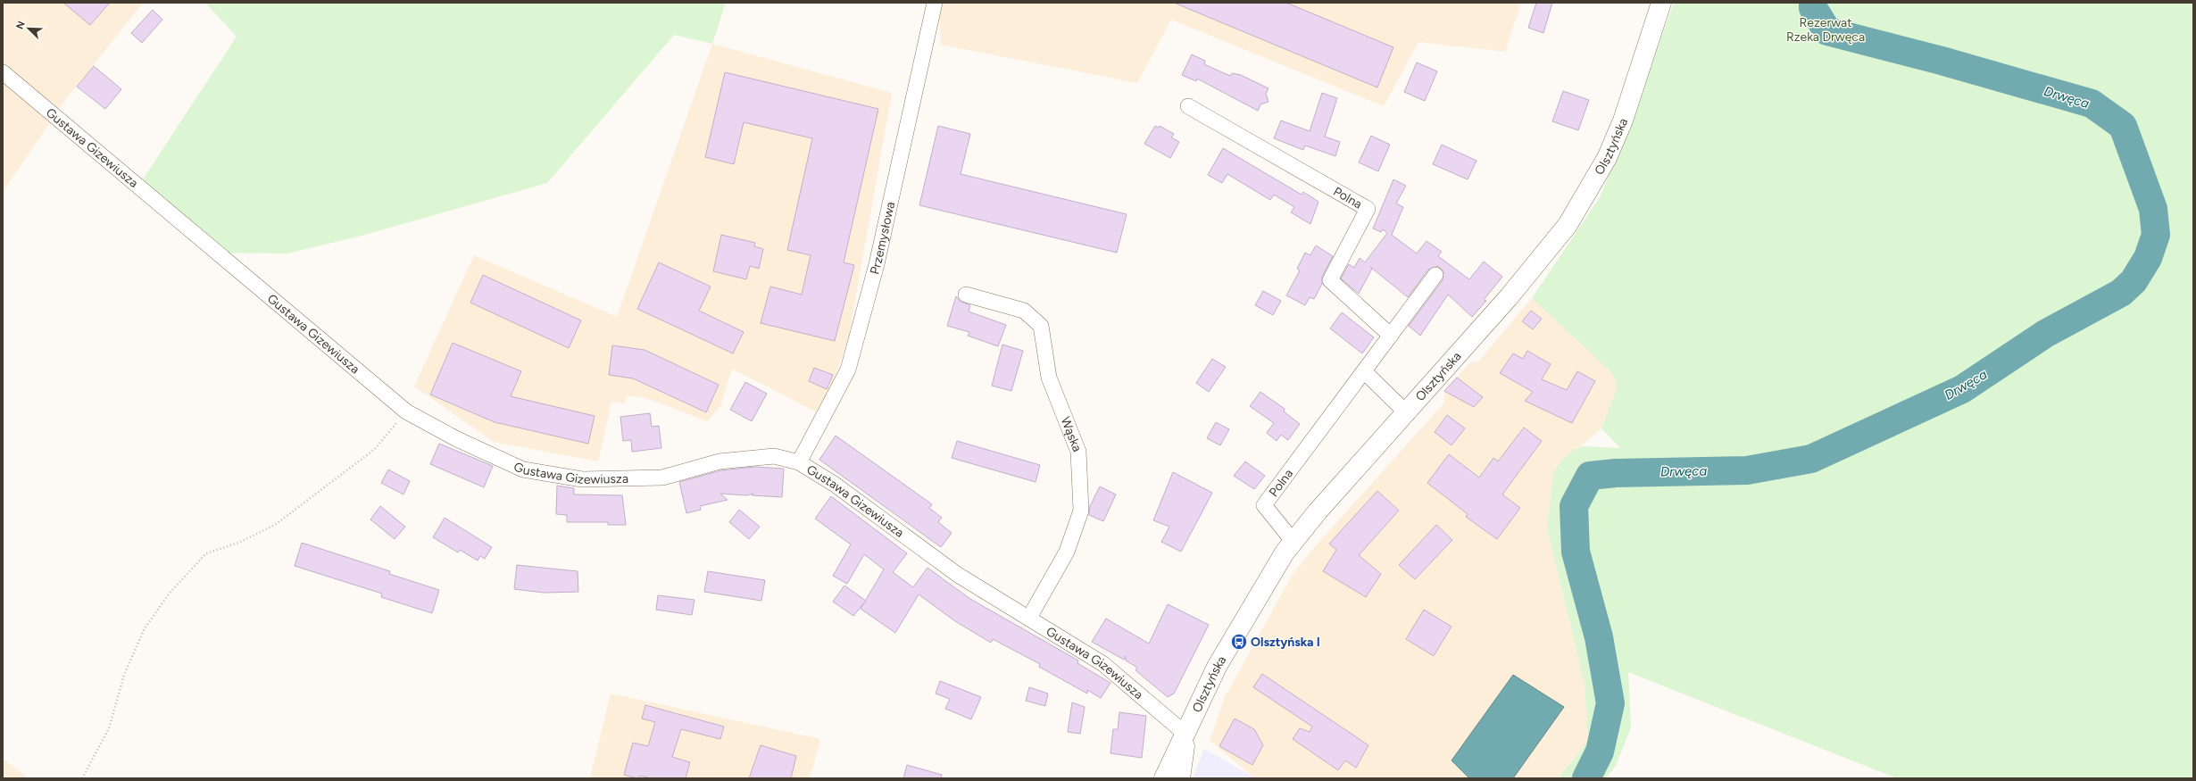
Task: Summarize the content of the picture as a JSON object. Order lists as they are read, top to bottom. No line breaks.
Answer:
{"streets":{"street":["Olsztyńska","Gustawa Gizewiusza","Polna","Przemysłowa","Wąska"]},"crossings":[["Olsztyńska","Gustawa Gizewiusza"],["Olsztyńska","Polna"],["Gustawa Gizewiusza","Przemysłowa"],["Gustawa Gizewiusza","Wąska"]],"water":["Drwęca"],"parks":["Rezerwat Rzeka Drwęca"],"places":{"bus stop":["Olsztyńska I"]},"north":"top left"}
